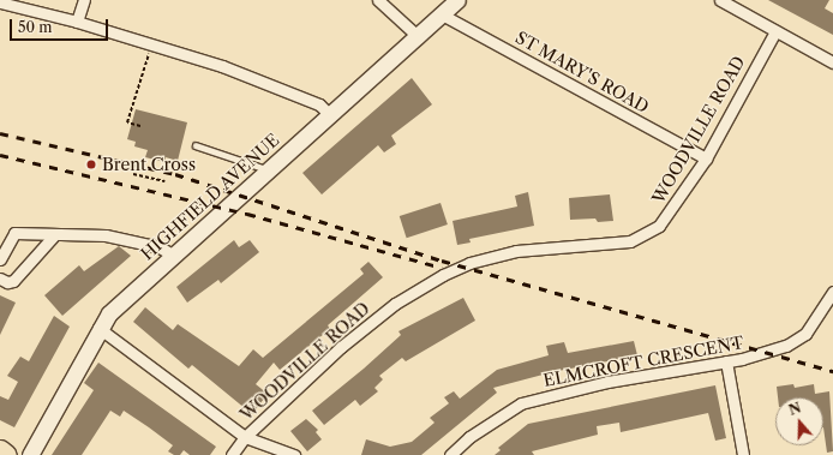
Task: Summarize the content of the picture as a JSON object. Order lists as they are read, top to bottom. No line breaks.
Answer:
{"streets":{"street":["ST MARY'S ROAD","WOODVILLE ROAD","HIGHFIELD AVENUE","ELMCROFT CRESCENT"]},"crossings":[["ST MARY'S ROAD","WOODVILLE ROAD"],["ST MARY'S ROAD","HIGHFIELD AVENUE"]],"places":["Brent Cross"],"scale_bar":"50 m","north":"top"}
